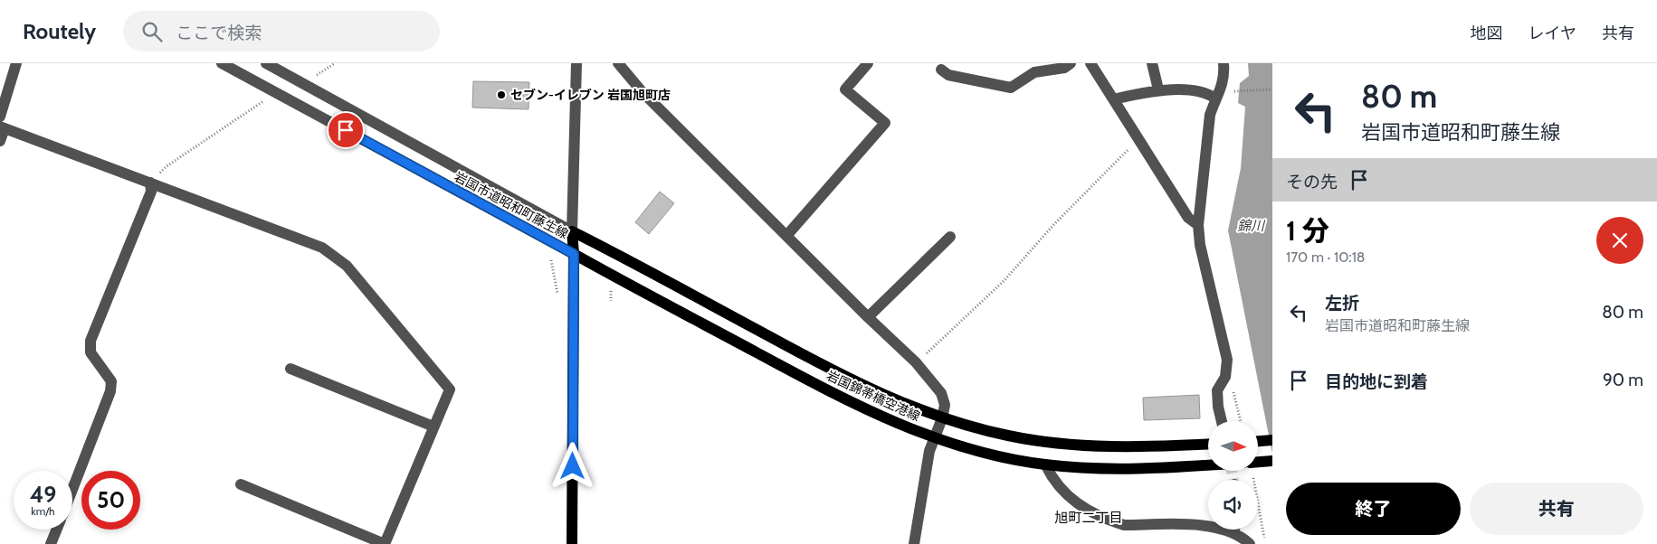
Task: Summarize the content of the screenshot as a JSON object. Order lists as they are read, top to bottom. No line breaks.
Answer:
{"streets":{"main road":["岩国錦帯橋空港線"],"street":["岩国市道昭和町藤生線"]},"crossings":[["岩国市道昭和町藤生線","岩国錦帯橋空港線"]],"districts":["旭町二丁目"],"water":["錦川"],"places":["セブン-イレブン 岩国旭町店"],"north":"right","page":{"header":"Routely","search":"ここで検索","nav":["地図","レイヤ","共有"],"turn":["80 m","岩国市道昭和町藤生線"],"then":"その先","heading":["1 分","170 m · 10:18"],"list":[{"name":"左折","note":"岩国市道昭和町藤生線","value":"80 m"},{"name":"目的地に到着","value":"90 m"}],"speed":"49 km/h","limit":"50","buttons":["終了","共有"]}}
